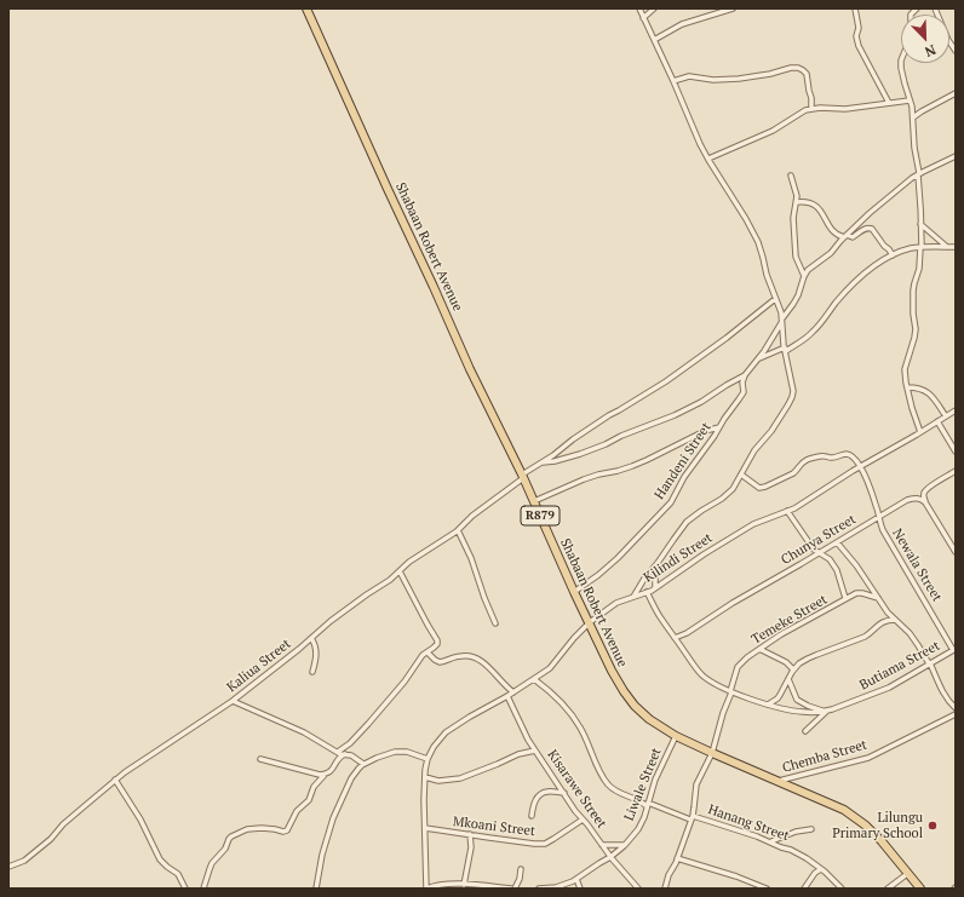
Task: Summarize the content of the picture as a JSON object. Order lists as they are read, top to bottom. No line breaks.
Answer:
{"streets":{"main road":["Shabaan Robert Avenue","R879"],"street":["Handeni Street","Chunya Street","Kilindi Street","Newala Street","Temeke Street","Kaliua Street","Butiama Street","Chemba Street","Liwale Street","Kisarawe Street","Hanang Street","Mkoani Street"]},"crossings":[["Shabaan Robert Avenue","Handeni Street"],["Shabaan Robert Avenue","Kilindi Street"],["Shabaan Robert Avenue","Temeke Street"],["Shabaan Robert Avenue","Kaliua Street"],["Shabaan Robert Avenue","Chemba Street"],["Shabaan Robert Avenue","Liwale Street"],["Chunya Street","Newala Street"],["Chunya Street","Butiama Street"],["Kilindi Street","Newala Street"],["Kilindi Street","Butiama Street"],["Kilindi Street","Kisarawe Street"],["Kilindi Street","Hanang Street"],["Kilindi Street","Mkoani Street"],["Newala Street","Butiama Street"],["Temeke Street","Butiama Street"],["Temeke Street","Hanang Street"],["Liwale Street","Kisarawe Street"],["Liwale Street","Hanang Street"],["Kisarawe Street","Mkoani Street"]],"places":["Lilungu Primary School"],"north":"bottom right"}
